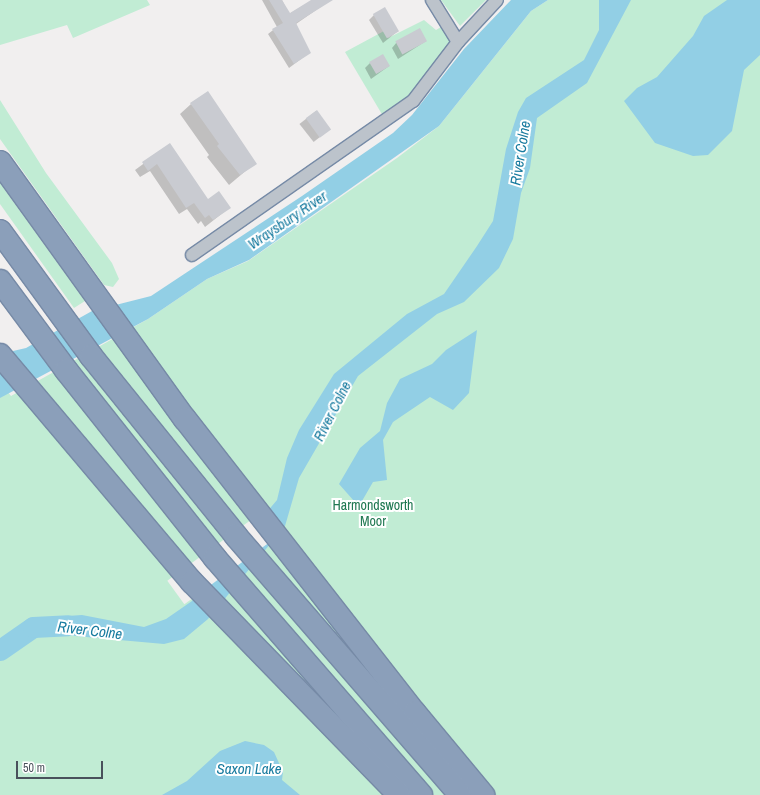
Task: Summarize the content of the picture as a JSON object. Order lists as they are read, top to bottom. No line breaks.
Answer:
{"water":["River Colne","Wraysbury River","Saxon Lake"],"parks":["Harmondsworth Moor"],"scale_bar":"50 m"}
